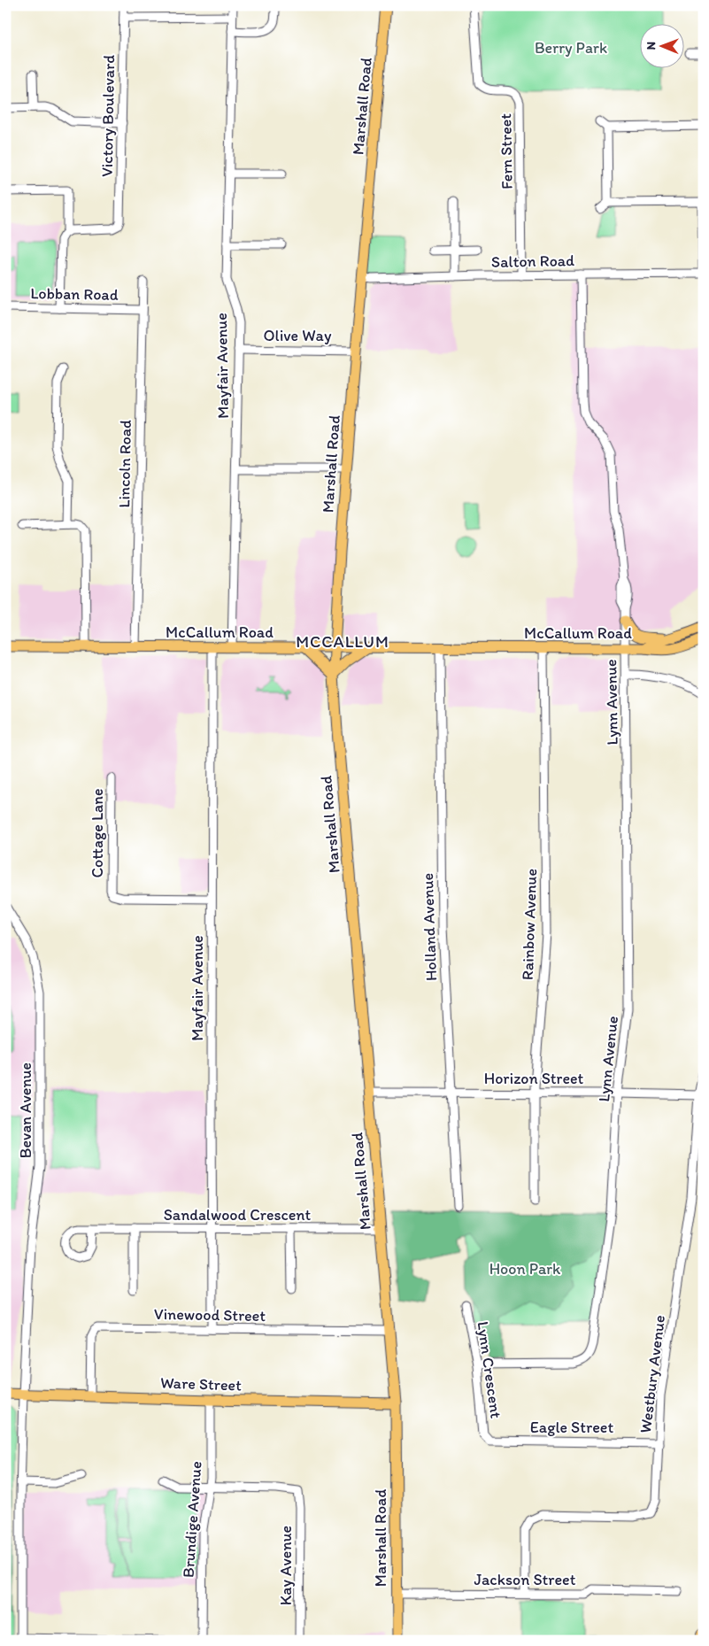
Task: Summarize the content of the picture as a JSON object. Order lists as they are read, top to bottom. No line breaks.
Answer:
{"streets":{"main road":["Marshall Road","McCallum Road","Ware Street"],"street":["Victory Boulevard","Fern Street","Salton Road","Lobban Road","Olive Way","Mayfair Avenue","Lincoln Road","Lynn Avenue","Cottage Lane","Rainbow Avenue","Holland Avenue","Horizon Street","Bevan Avenue","Sandalwood Crescent","Vinewood Street","Lynn Crescent","Westbury Avenue","Eagle Street","Brundige Avenue","Kay Avenue","Jackson Street"]},"crossings":[["Marshall Road","Salton Road"],["Marshall Road","Olive Way"],["Marshall Road","McCallum Road"],["Marshall Road","Horizon Street"],["Marshall Road","Sandalwood Crescent"],["Marshall Road","Vinewood Street"],["Marshall Road","Ware Street"],["Marshall Road","Jackson Street"],["Fern Street","Salton Road"],["Salton Road","Lynn Avenue"],["Lobban Road","Lincoln Road"],["Olive Way","Mayfair Avenue"],["Mayfair Avenue","McCallum Road"],["Mayfair Avenue","Cottage Lane"],["Mayfair Avenue","Sandalwood Crescent"],["Mayfair Avenue","Vinewood Street"],["Lincoln Road","McCallum Road"],["McCallum Road","Lynn Avenue"],["McCallum Road","Rainbow Avenue"],["McCallum Road","Holland Avenue"],["Lynn Avenue","Horizon Street"],["Lynn Avenue","Lynn Crescent"],["Rainbow Avenue","Horizon Street"],["Holland Avenue","Horizon Street"],["Horizon Street","Westbury Avenue"],["Bevan Avenue","Ware Street"],["Vinewood Street","Ware Street"],["Lynn Crescent","Eagle Street"],["Westbury Avenue","Eagle Street"],["Westbury Avenue","Jackson Street"],["Ware Street","Brundige Avenue"],["Brundige Avenue","Kay Avenue"]],"districts":["MCCALLUM"],"parks":["Berry Park","Hoon Park"],"north":"left"}
